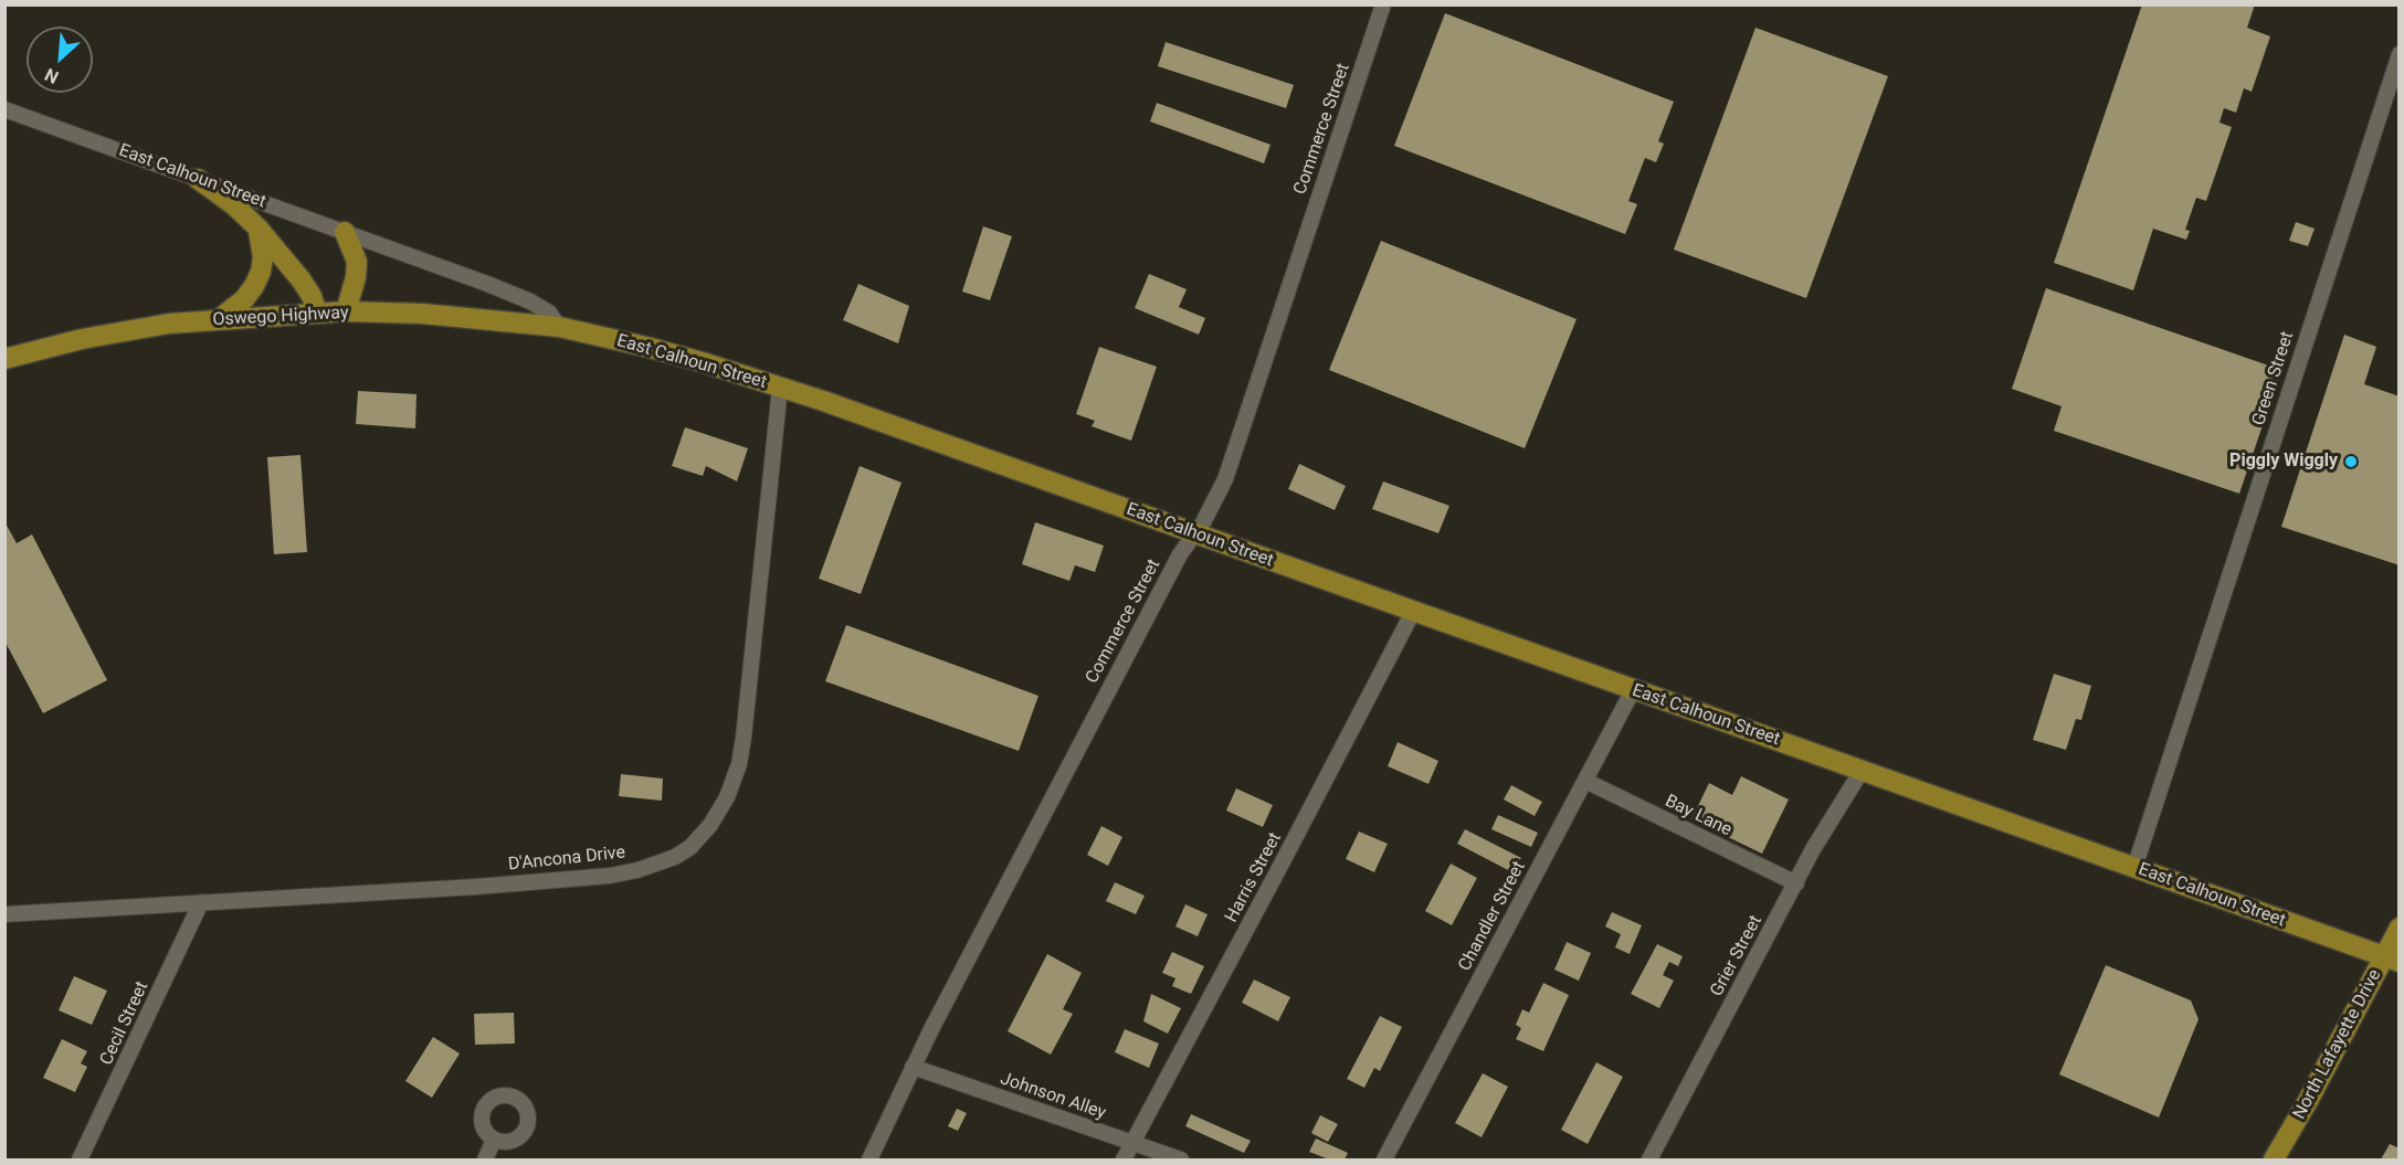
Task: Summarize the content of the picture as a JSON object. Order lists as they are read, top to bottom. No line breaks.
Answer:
{"streets":{"main road":["East Calhoun Street","Oswego Highway","North Lafayette Drive"],"street":["Commerce Street","Green Street","Bay Lane","D'Ancona Drive","Harris Street","Chandler Street","Grier Street","Cecil Street","Johnson Alley"]},"crossings":[["Commerce Street","East Calhoun Street"],["Commerce Street","Johnson Alley"],["East Calhoun Street","Oswego Highway"],["East Calhoun Street","Green Street"],["East Calhoun Street","D'Ancona Drive"],["East Calhoun Street","Harris Street"],["East Calhoun Street","Chandler Street"],["East Calhoun Street","Grier Street"],["East Calhoun Street","North Lafayette Drive"],["Bay Lane","Chandler Street"],["Bay Lane","Grier Street"],["D'Ancona Drive","Cecil Street"],["Harris Street","Johnson Alley"]],"places":["Piggly Wiggly"],"north":"bottom left"}
